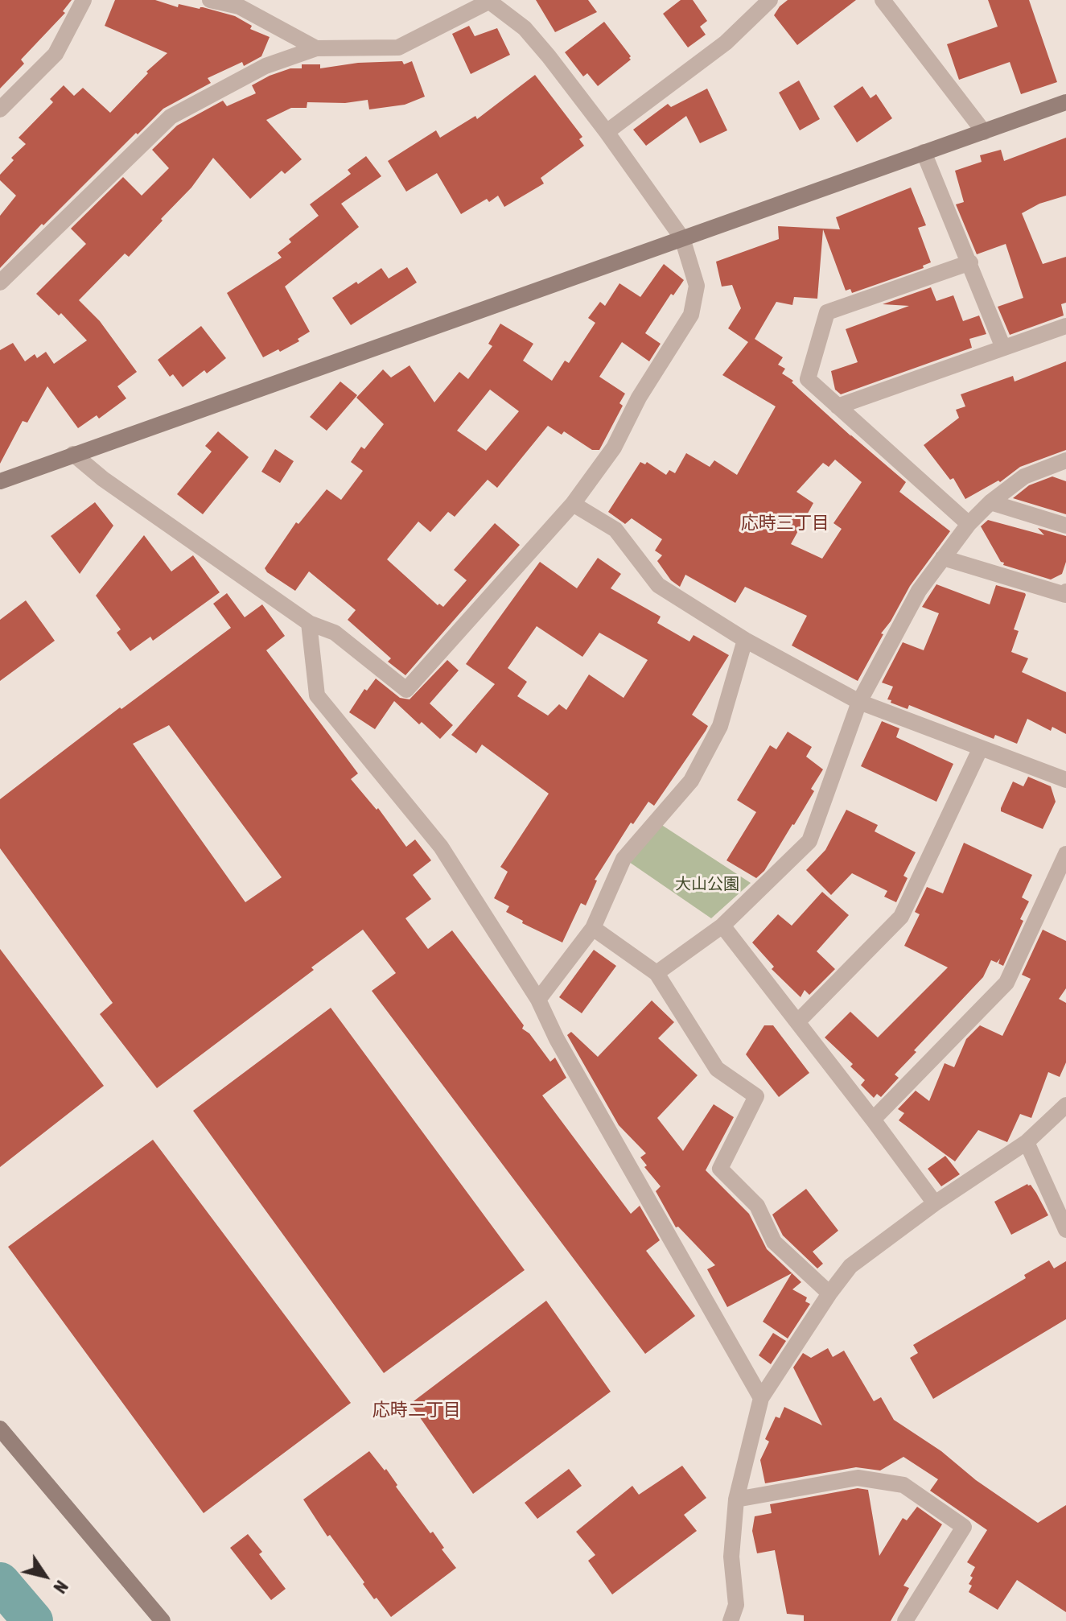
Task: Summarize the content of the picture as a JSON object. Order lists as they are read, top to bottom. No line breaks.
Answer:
{"districts":["応時三丁目","応時二丁目"],"parks":["大山公園"],"north":"bottom right"}
